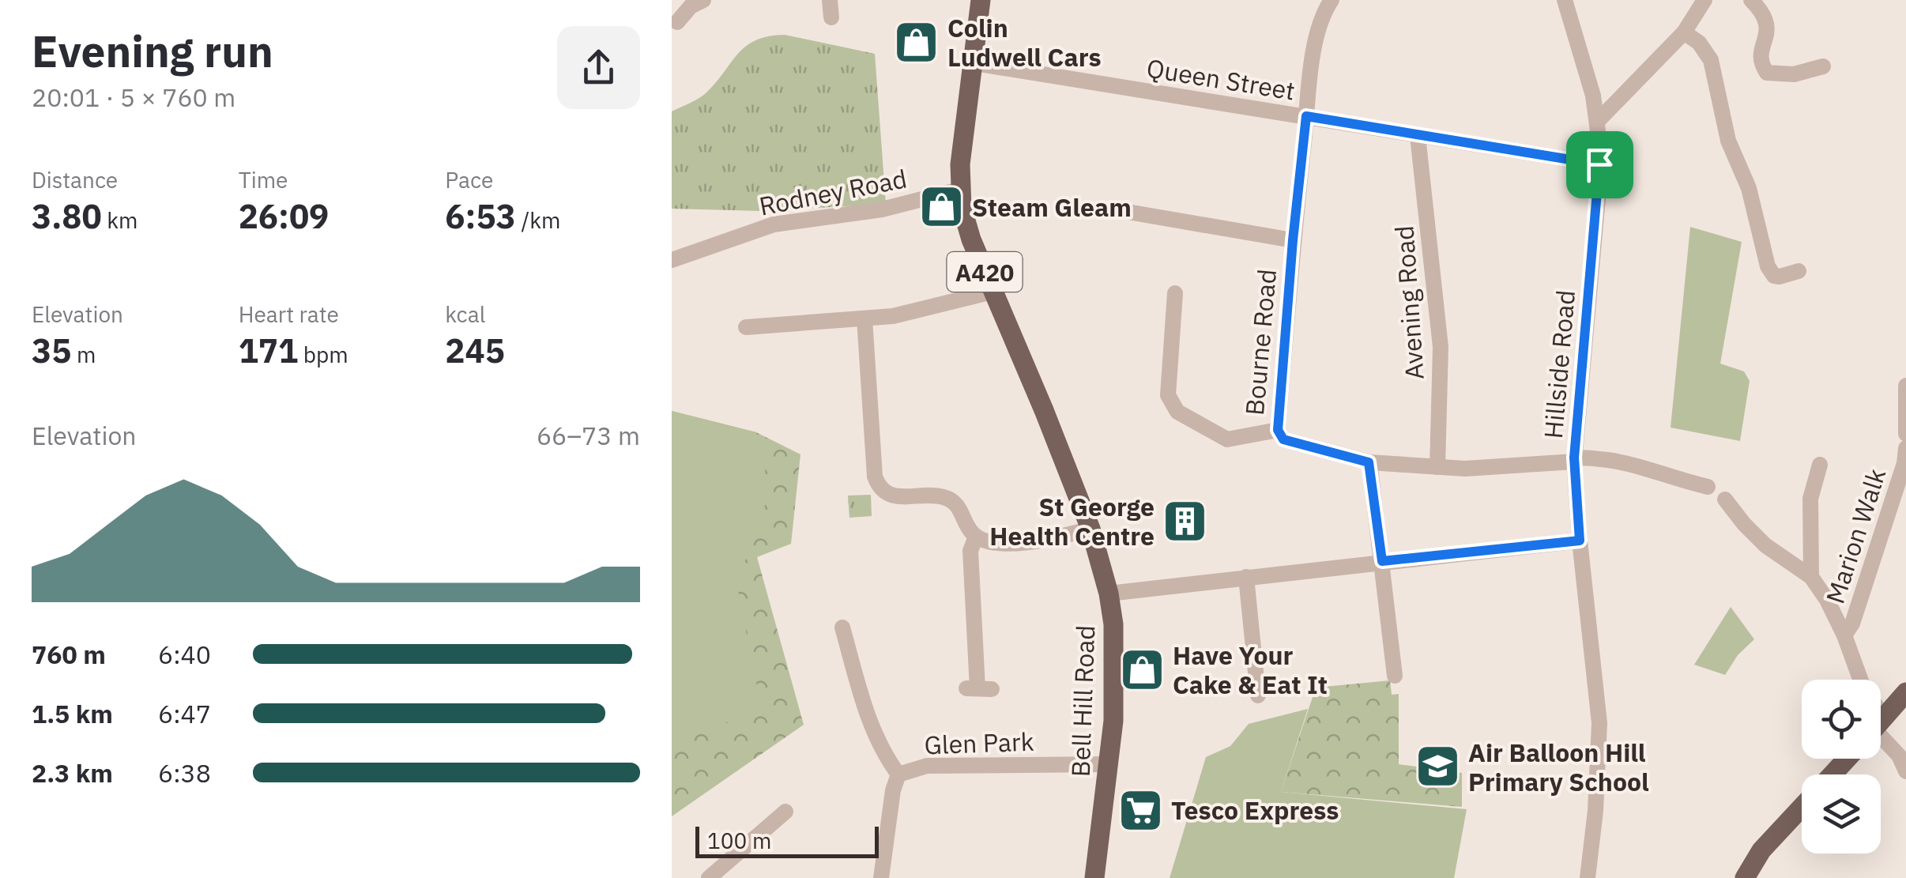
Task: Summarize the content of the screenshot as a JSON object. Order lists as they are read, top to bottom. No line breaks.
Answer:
{"streets":{"main road":["A420","Bell Hill Road"],"street":["Queen Street","Rodney Road","Avening Road","Bourne Road","Hillside Road","Marion Walk","Glen Park"]},"crossings":[["Queen Street","A420"],["Queen Street","Avening Road"],["Queen Street","Bourne Road"],["Queen Street","Hillside Road"],["Rodney Road","A420"],["A420","Bell Hill Road"],["Bell Hill Road","Glen Park"]],"places":{"shop":["Colin Ludwell Cars","Steam Gleam","Have Your Cake & Eat It"],"building":["St George Health Centre"],"school or university":["Air Balloon Hill Primary School"],"supermarket":["Tesco Express"]},"scale_bar":"100 m","page":{"heading":["Evening run","20:01 · 5 × 760 m"],"stats":[["Distance","3.80 km"],["Time","26:09"],["Pace","6:53 /km"],["Elevation","35 m"],["Heart rate","171 bpm"],["kcal","245"]],"chart":["Elevation","66–73 m"],"list":[{"name":"760 m","note":"6:40"},{"name":"1.5 km","note":"6:47"},{"name":"2.3 km","note":"6:38"}],"scale":"100 m"}}
